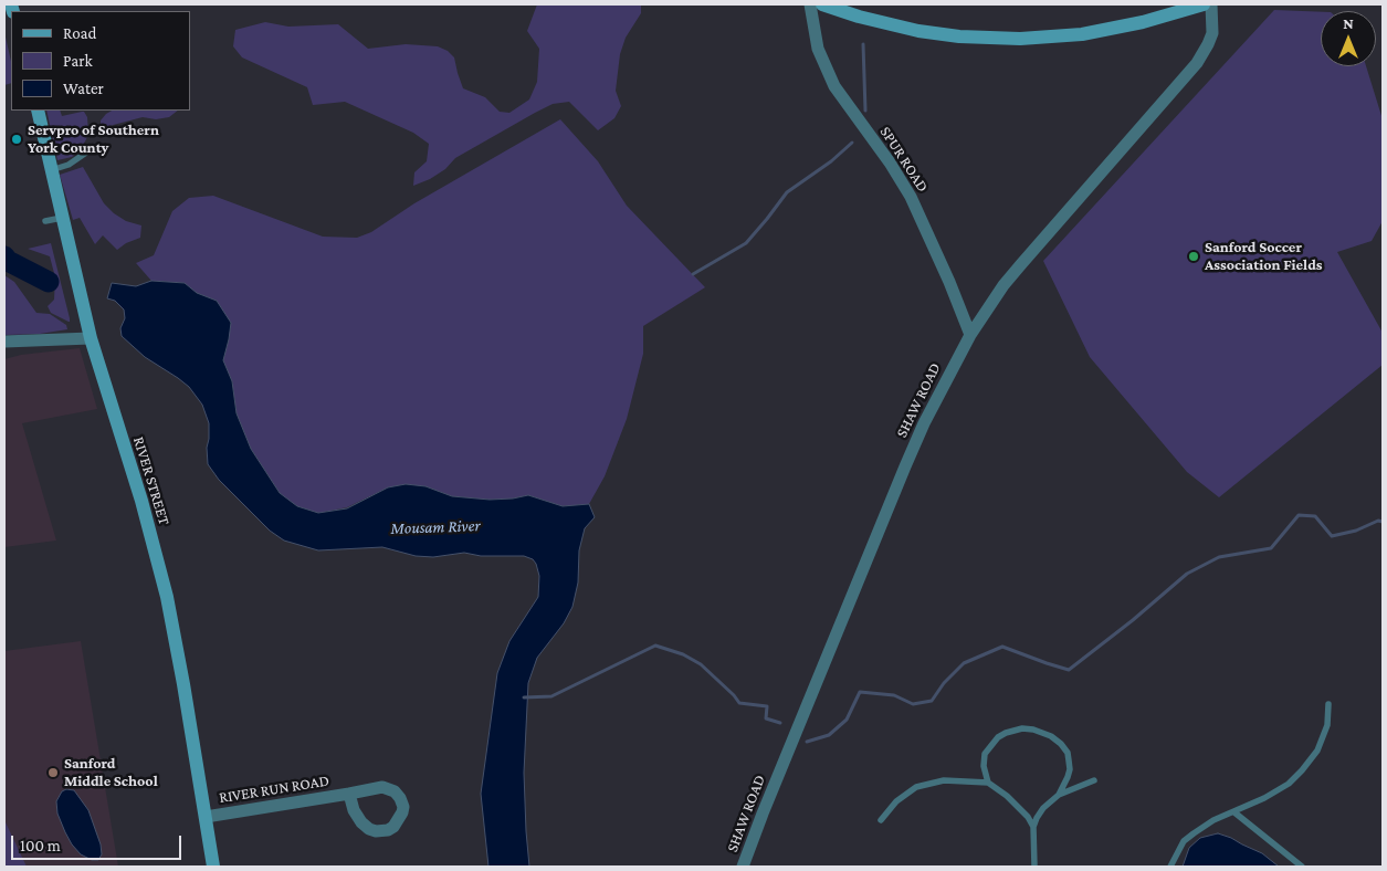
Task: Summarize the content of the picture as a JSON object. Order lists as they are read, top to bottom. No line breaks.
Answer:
{"streets":{"street":["SPUR ROAD","SHAW ROAD","RIVER STREET","RIVER RUN ROAD"]},"crossings":[["SPUR ROAD","SHAW ROAD"],["RIVER STREET","RIVER RUN ROAD"]],"water":["Mousam River"],"places":["Servpro of Southern York County","Sanford Soccer Association Fields","Sanford Middle School"],"legend":["Road","Park","Water"],"scale_bar":"100 m","north":"top"}
